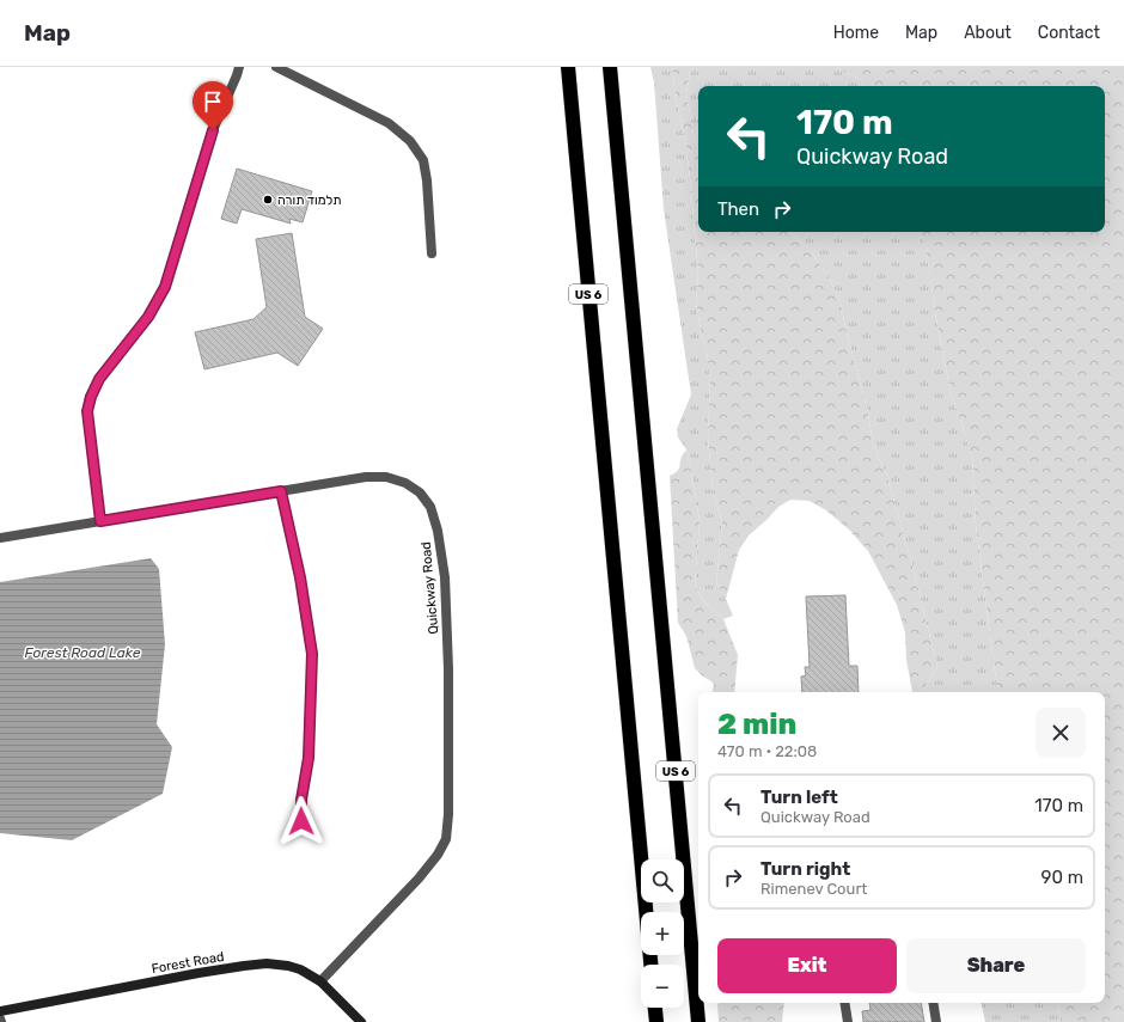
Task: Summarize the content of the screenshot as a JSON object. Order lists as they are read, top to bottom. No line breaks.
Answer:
{"streets":{"highway":["US 6"],"street":["Quickway Road","Forest Road"]},"crossings":[["Quickway Road","Forest Road"]],"water":["Forest Road Lake"],"places":["תלמוד תורה"],"page":{"header":"Map","nav":["Home","Map","About","Contact"],"turn":["170 m","Quickway Road"],"then":"Then","heading":["2 min","470 m · 22:08"],"list":[{"name":"Turn left","note":"Quickway Road","value":"170 m"},{"name":"Turn right","note":"Rimenev Court","value":"90 m"}],"map_buttons":["+","−"],"buttons":["Exit","Share"]}}
